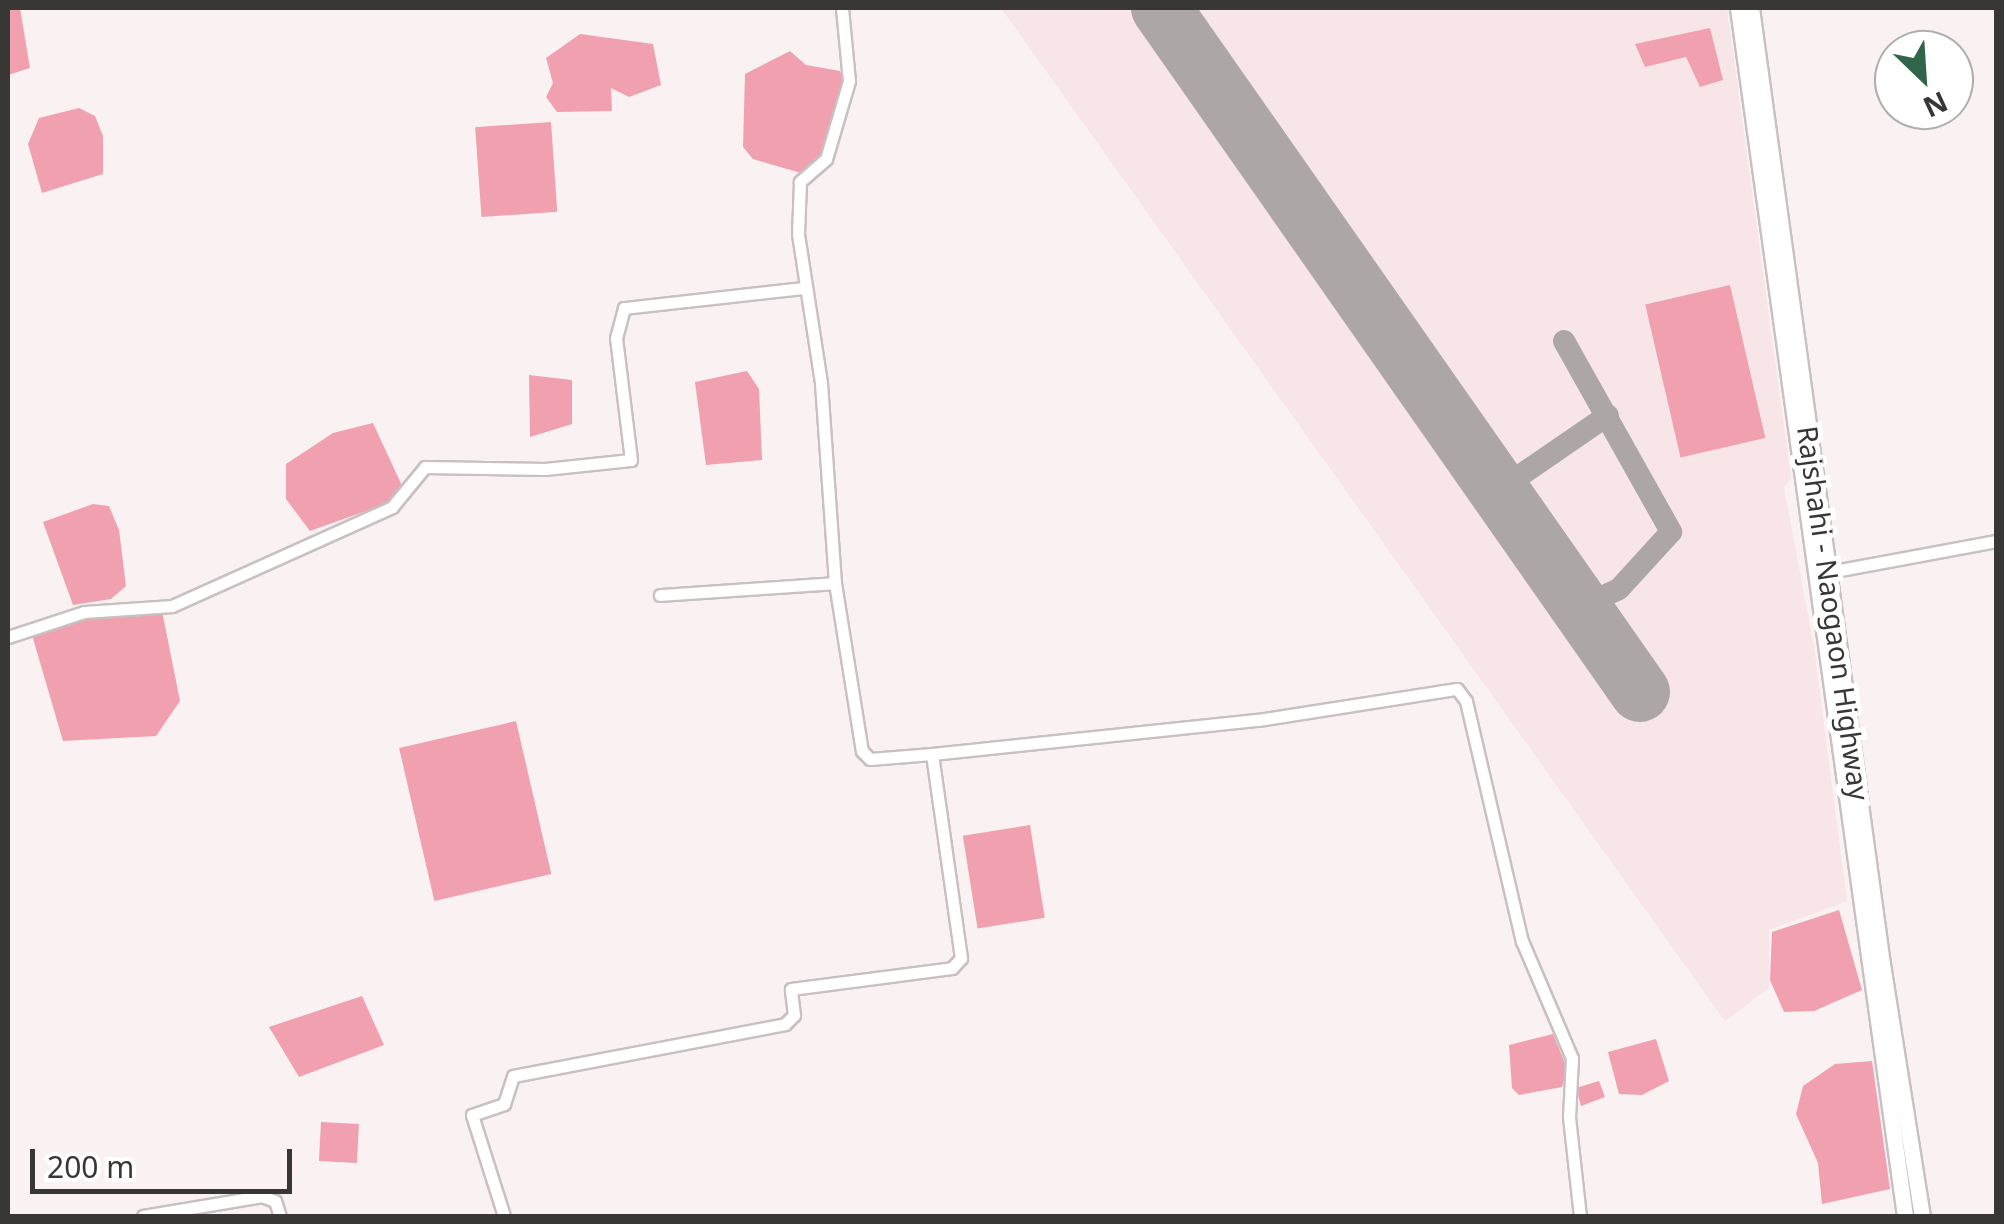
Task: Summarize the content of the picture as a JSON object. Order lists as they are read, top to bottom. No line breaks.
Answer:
{"streets":{"main road":["Rajshahi - Naogaon Highway"]},"scale_bar":"200 m","north":"bottom right"}
